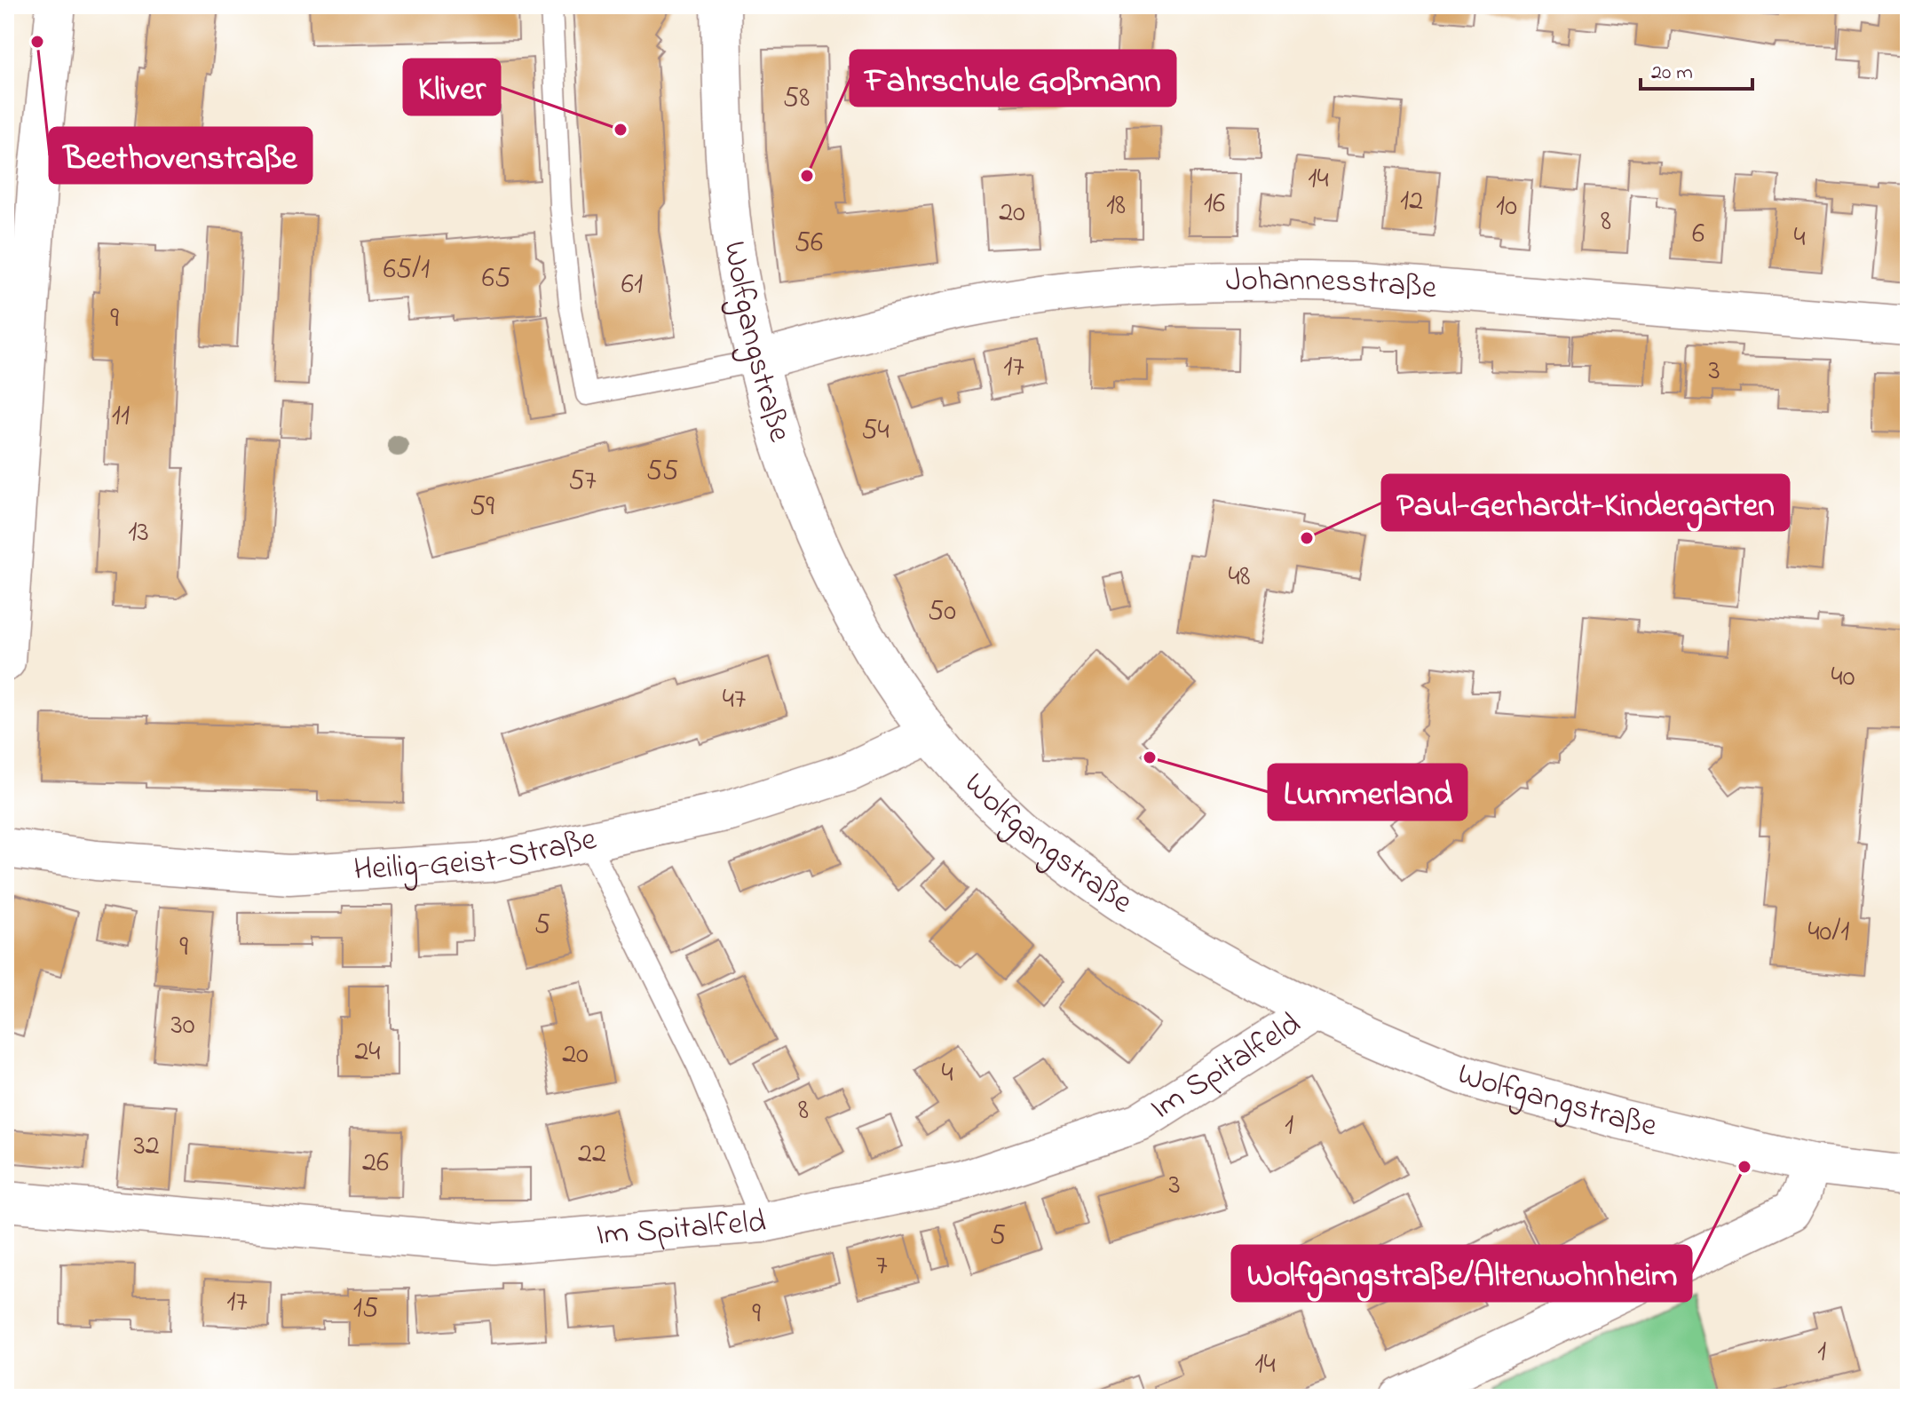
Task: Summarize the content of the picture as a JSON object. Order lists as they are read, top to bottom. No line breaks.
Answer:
{"streets":{"street":["Johannesstraße","Wolfgangstraße","Heilig-Geist-Straße","Im Spitalfeld"]},"crossings":[["Johannesstraße","Wolfgangstraße"],["Wolfgangstraße","Heilig-Geist-Straße"],["Wolfgangstraße","Im Spitalfeld"]],"places":["Beethovenstraße","Kliver","Fahrschule Goßmann","Paul-Gerhardt-Kindergarten","Lummerland","Wolfgangstraße/Altenwohnheim"],"house_numbers":["58","14","12","16","18","10","20","8","6","4","56","65/1","65","61","9","17","3","11","54","55","57","59","13","48","50","40","47","5","40/1","9","30","24","20","4","8","1","32","22","26","3","5","7","17","15","9","1","14"],"scale_bar":"20 m"}
